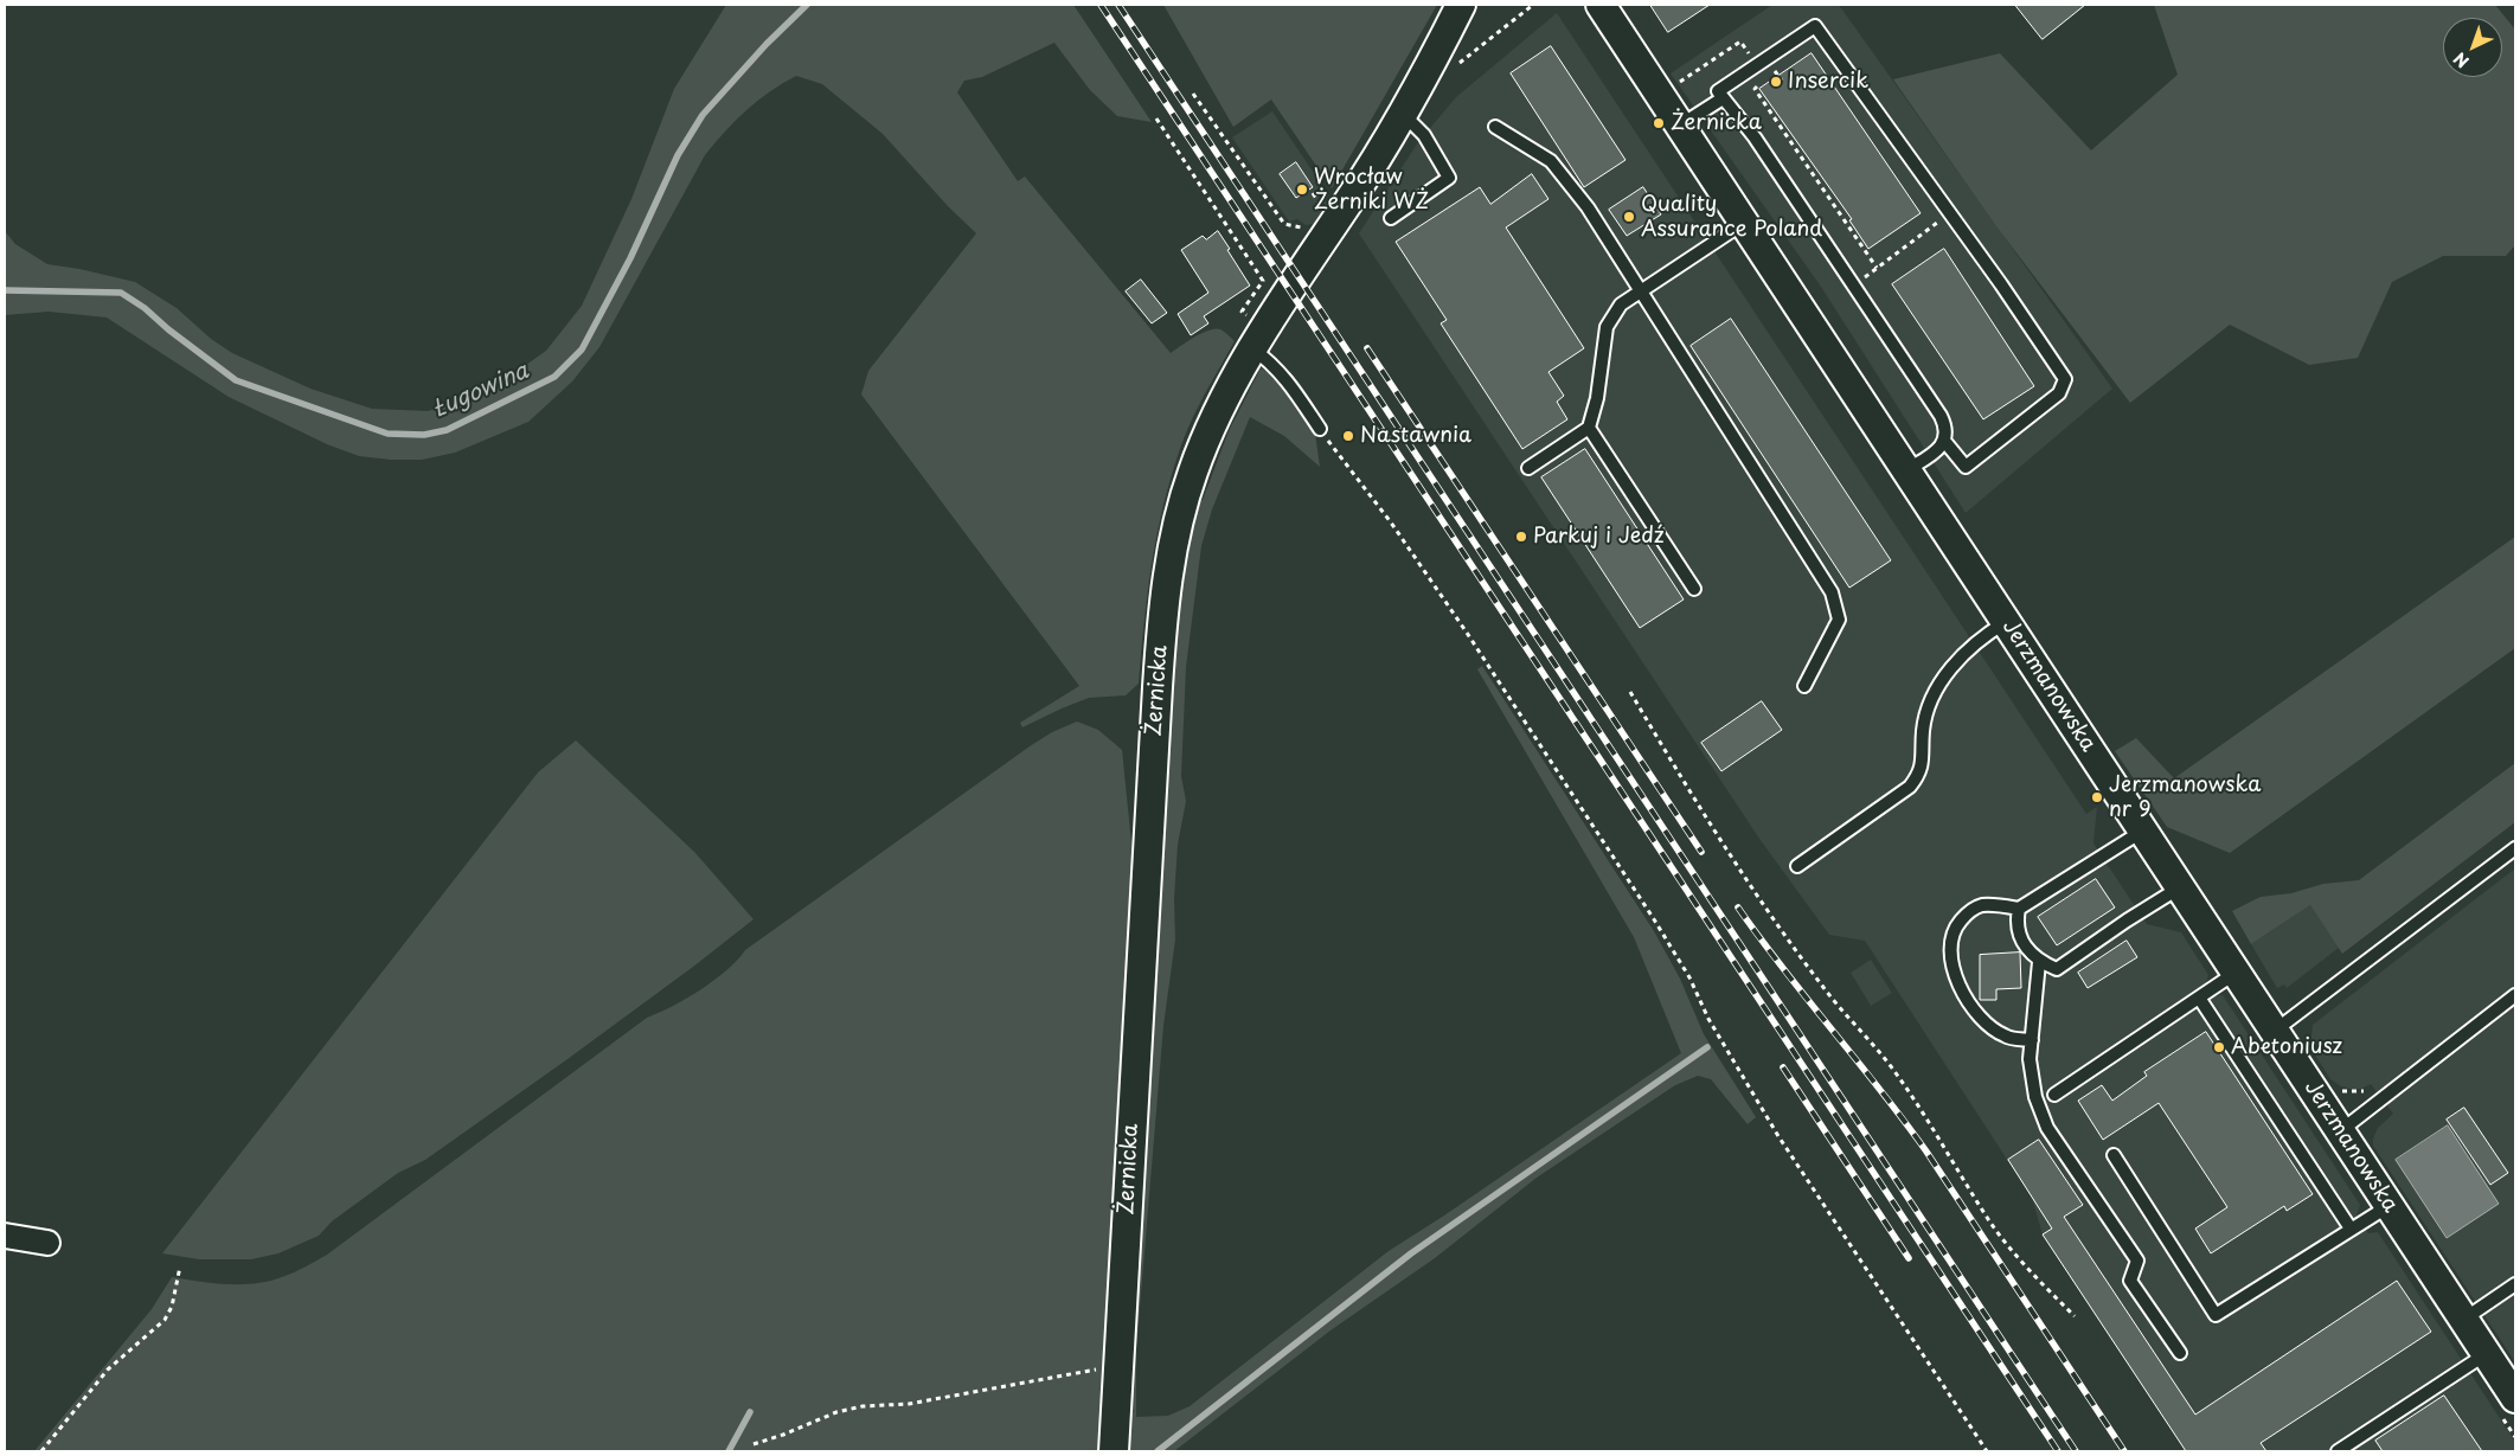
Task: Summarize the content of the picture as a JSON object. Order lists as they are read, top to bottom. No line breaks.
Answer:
{"streets":{"street":["Jerzmanowska","Żernicka"]},"water":["Ługowina"],"places":["Insercik","Żernicka","Wrocław Żerniki WŻ","Quality Assurance Poland","Nastawnia","Parkuj i Jedź","Jerzmanowska nr 9","Abetoniusz"],"north":"bottom left"}
